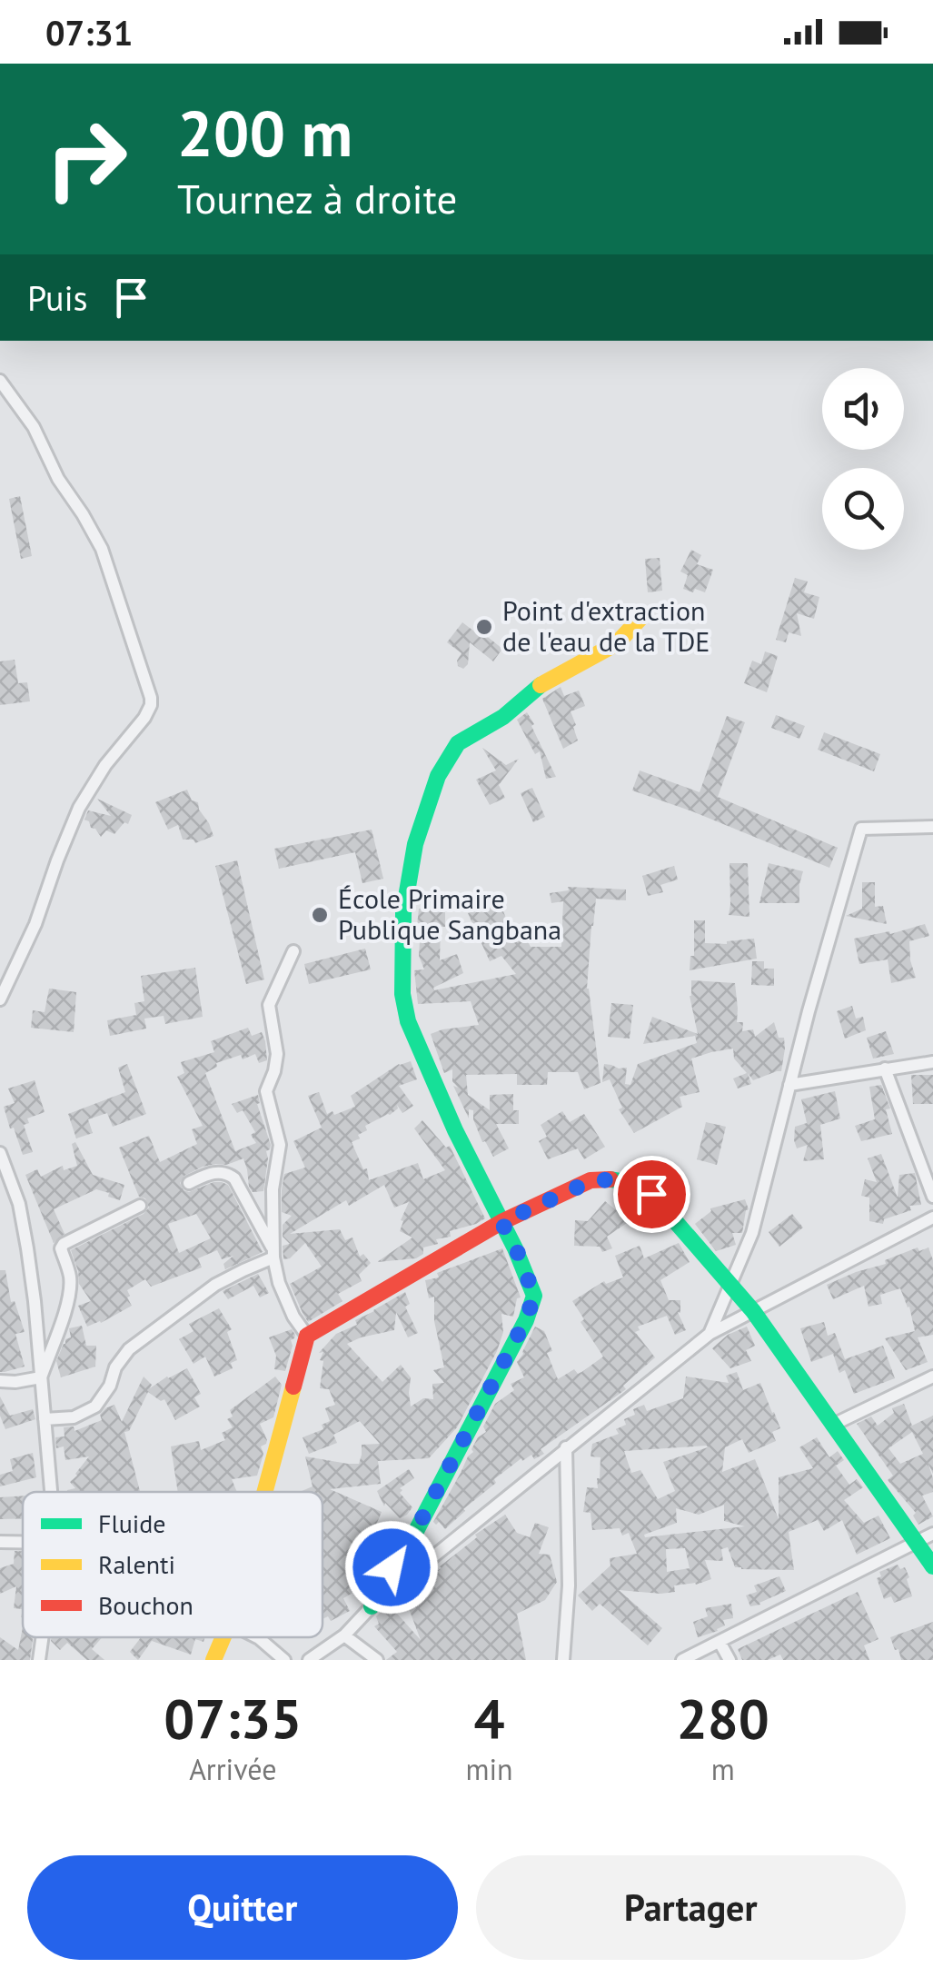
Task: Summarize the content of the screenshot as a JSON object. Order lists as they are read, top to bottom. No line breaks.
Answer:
{"places":["Point d'extraction de l'eau de la TDE","École Primaire Publique Sangbana"],"legend":["Fluide","Ralenti","Bouchon"],"page":{"status":"07:31","turn":["200 m","Tournez à droite"],"then":"Puis","eta":["07:35","Arrivée","4","min","280","m"],"buttons":["Quitter","Partager"]}}
